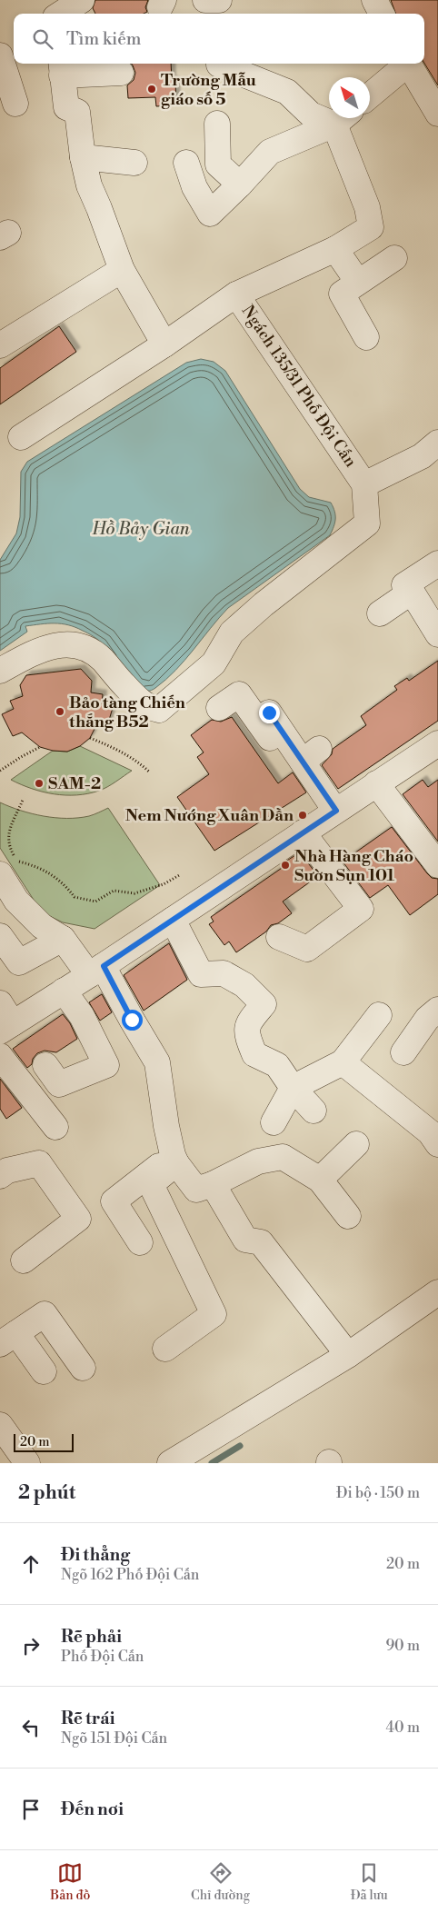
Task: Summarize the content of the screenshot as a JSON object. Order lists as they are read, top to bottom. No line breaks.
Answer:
{"streets":{"street":["Ngách 135/31 Phố Đội Cấn"]},"water":["Hồ Bảy Gian"],"places":["Trường Mẫu giáo số 5","Bảo tàng Chiến thắng B52","SAM-2","Nem Nướng Xuân Dần","Nhà Hàng Cháo Sườn Sụn 101"],"scale_bar":"20 m","north":"top left","page":{"search":"Tìm kiếm","scale":"20 m","heading":["2 phút","Đi bộ · 150 m"],"list":[["Đi thẳng","Ngõ 162 Phố Đội Cấn","20 m"],["Rẽ phải","Phố Đội Cấn","90 m"],["Rẽ trái","Ngõ 151 Đội Cấn","40 m"],"Đến nơi"],"nav":["Bản đồ","Chỉ đường","Đã lưu"]}}
